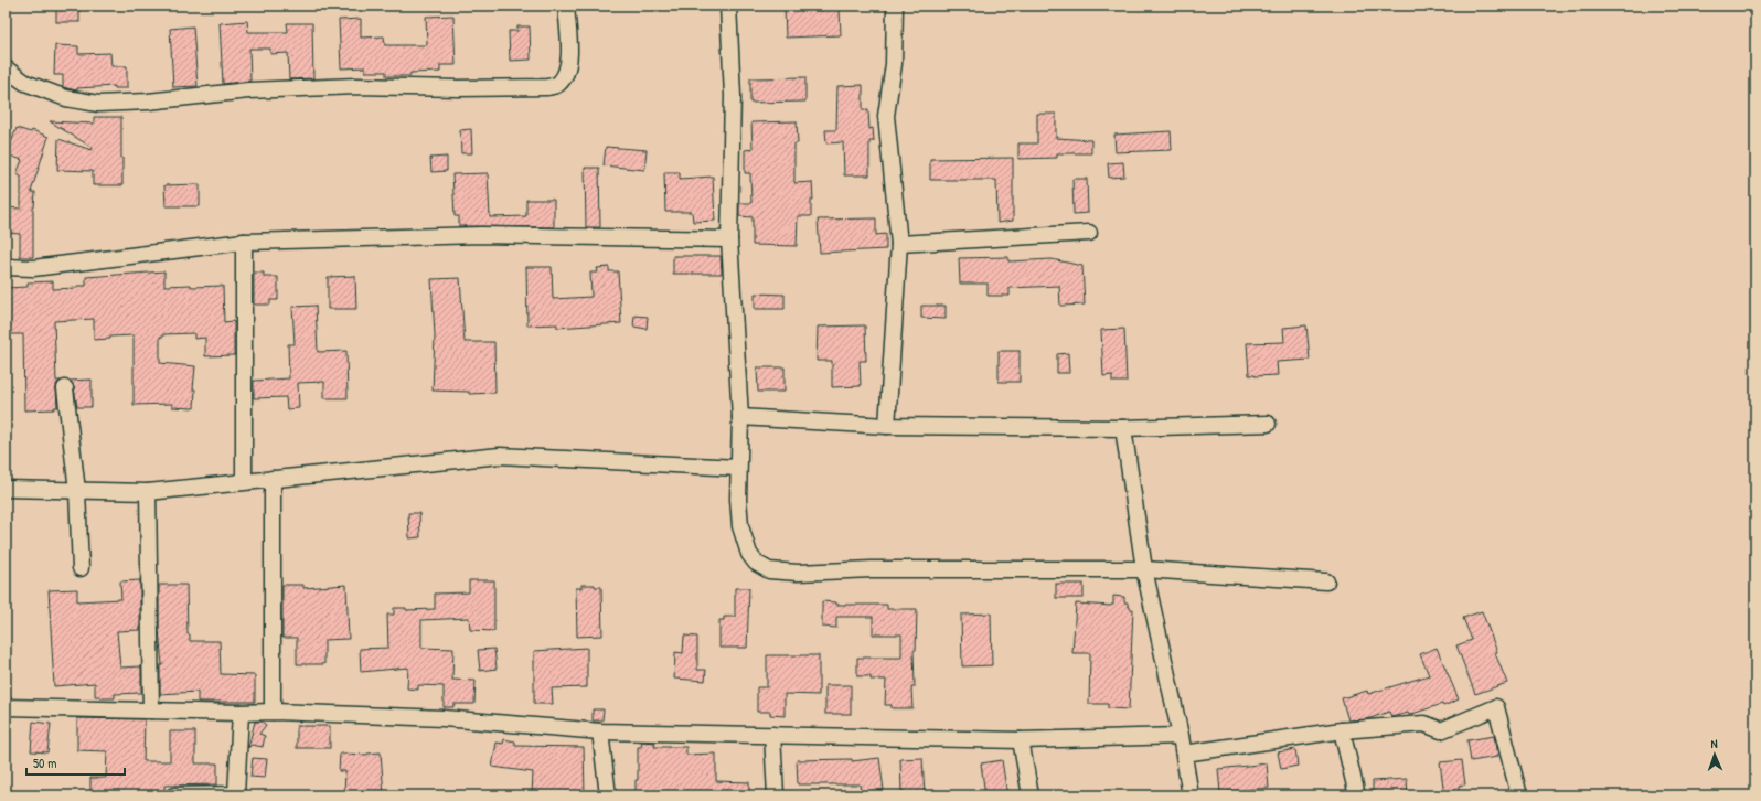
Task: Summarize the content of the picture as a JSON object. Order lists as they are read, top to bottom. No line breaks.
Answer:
{"scale_bar":"50 m","north":"top"}
